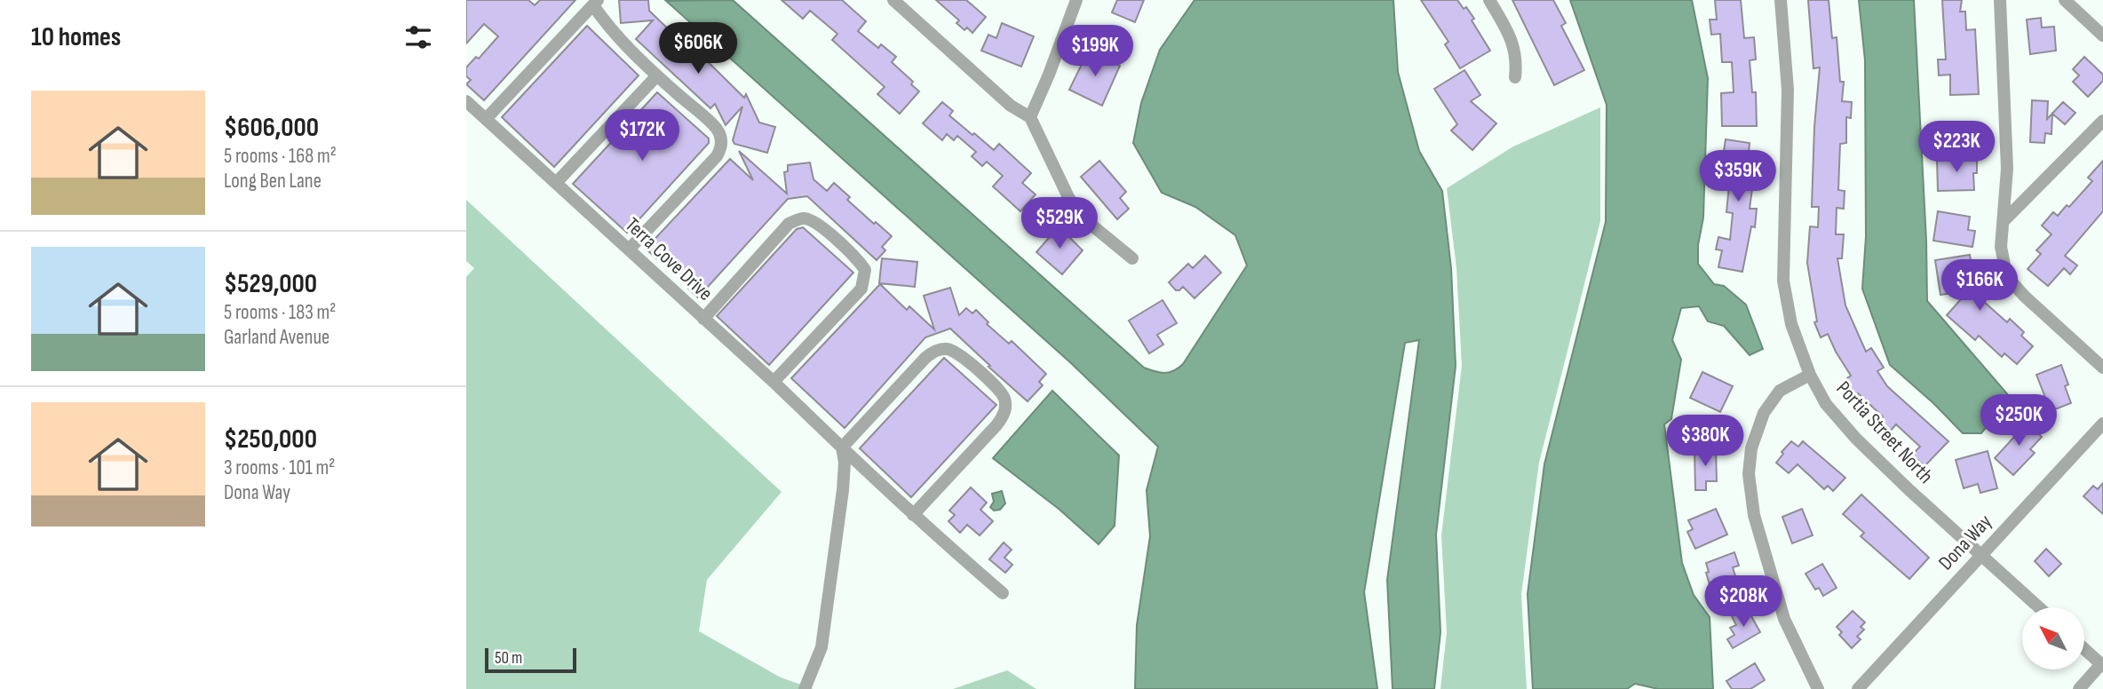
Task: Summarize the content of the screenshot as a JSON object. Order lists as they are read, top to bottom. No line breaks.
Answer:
{"streets":{"street":["Terra Cove Drive","Portia Street North","Dona Way"]},"crossings":[["Portia Street North","Dona Way"]],"scale_bar":"50 m","north":"top left","page":{"heading":"10 homes","price":["$606K","$199K","$172K","$223K","$359K","$529K","$166K","$250K","$380K","$208K"],"list":[{"name":"$606,000","note":"5 rooms · 168 m² · Long Ben Lane"},{"name":"$529,000","note":"5 rooms · 183 m² · Garland Avenue"},{"name":"$250,000","note":"3 rooms · 101 m² · Dona Way"}],"scale":"50 m"}}
